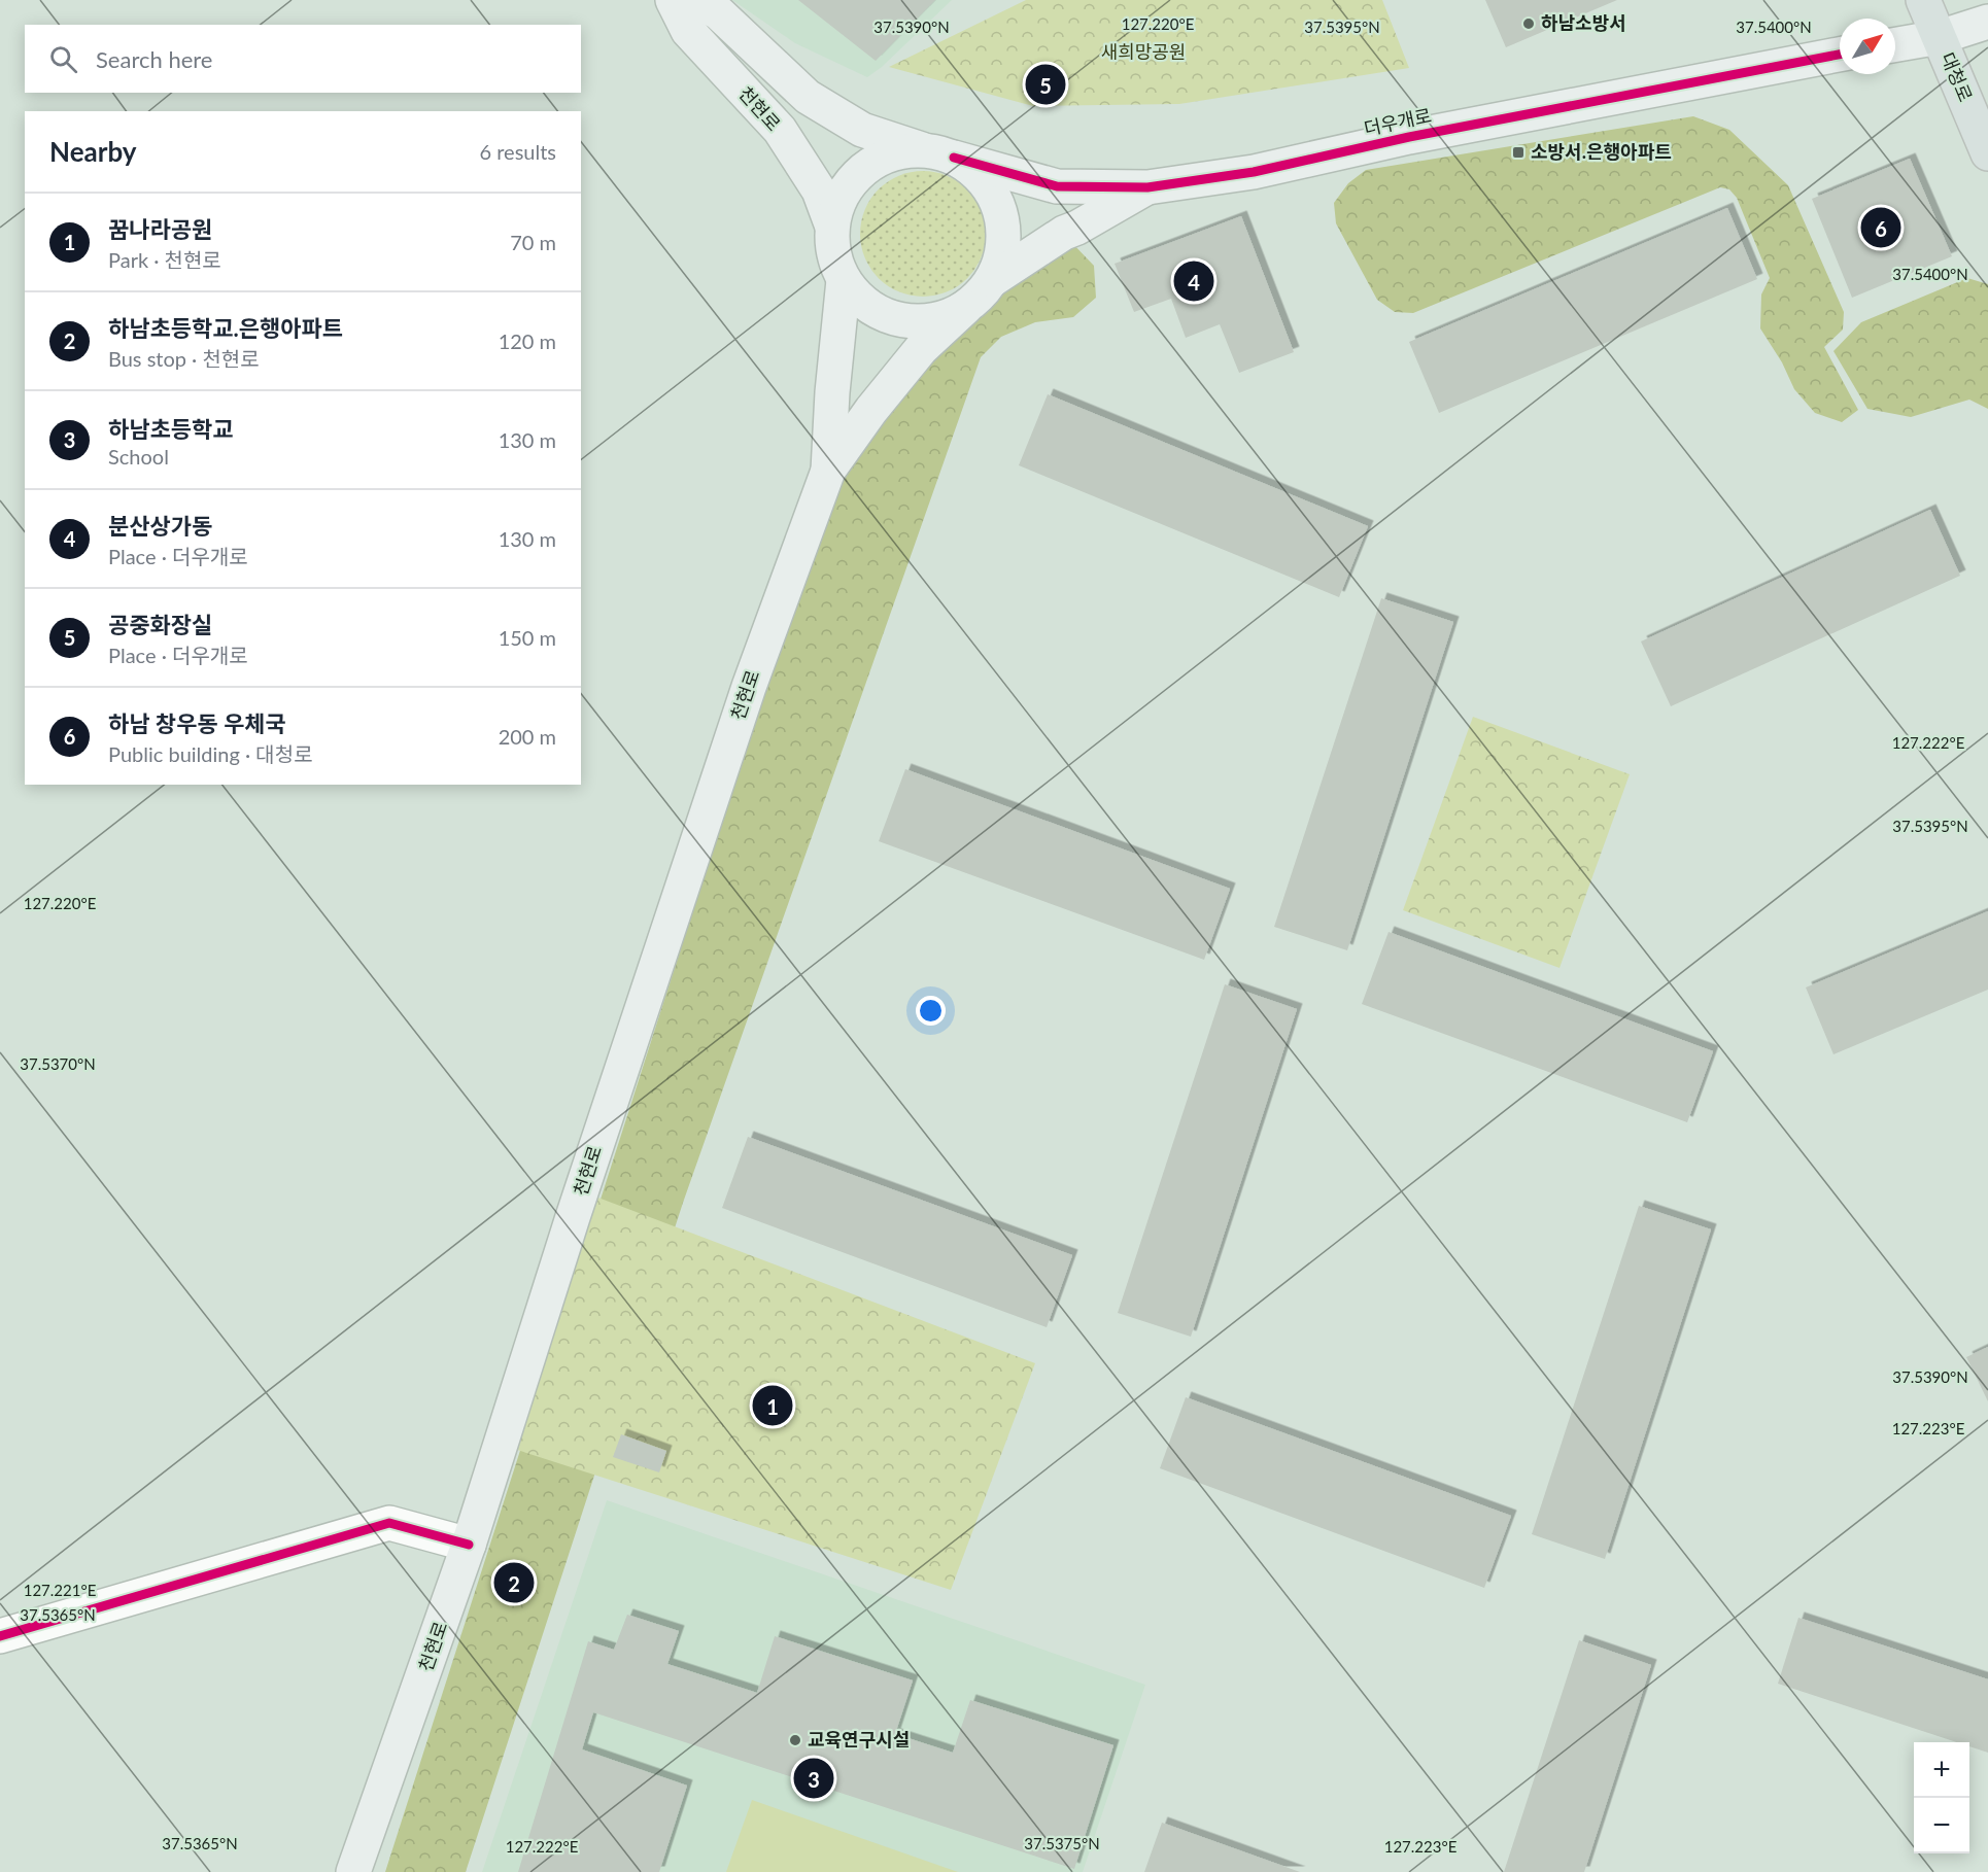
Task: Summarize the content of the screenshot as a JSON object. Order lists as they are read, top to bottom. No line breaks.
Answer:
{"streets":{"main road":["대청로","천현로","더우개로"]},"crossings":[["천현로","더우개로"]],"parks":["새희망공원"],"places":{"other":["하남소방서","교육연구시설"],"transit":["소방서.은행아파트"]},"north":"top right","page":{"search":"Search here","pins":["5","6","4","1","2","3"],"heading":["Nearby","6 results"],"list":[{"mark":"1","name":"꿈나라공원","note":"Park · 천현로","value":"70 m"},{"mark":"2","name":"하남초등학교.은행아파트","note":"Bus stop · 천현로","value":"120 m"},{"mark":"3","name":"하남초등학교","note":"School","value":"130 m"},{"mark":"4","name":"분산상가동","note":"Place · 더우개로","value":"130 m"},{"mark":"5","name":"공중화장실","note":"Place · 더우개로","value":"150 m"},{"mark":"6","name":"하남 창우동 우체국","note":"Public building · 대청로","value":"200 m"}],"map_buttons":["+","−"]},"coordinates":["127.220°E","37.5390°N","37.5395°N","37.5400°N","127.222°E","37.5370°N","127.223°E","127.221°E","37.5365°N","37.5375°N"]}
